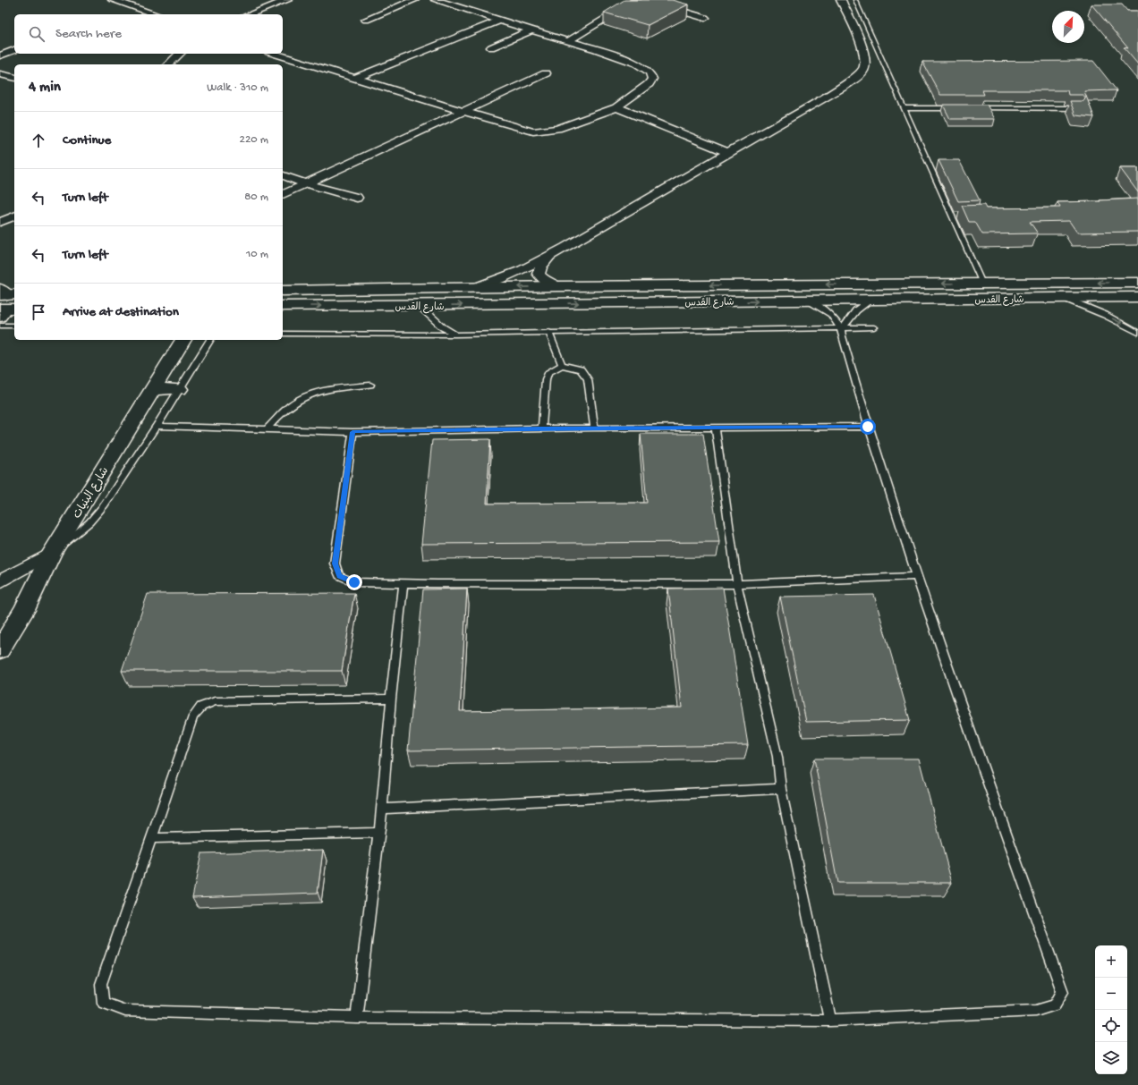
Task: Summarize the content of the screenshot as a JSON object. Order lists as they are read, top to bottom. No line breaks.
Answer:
{"streets":{"main road":["شارع القدس","شارع البنيات"]},"north":"top right","page":{"search":"Search here","heading":["4 min","Walk · 310 m"],"list":[["Continue","220 m"],["Turn left","80 m"],["Turn left","10 m"],"Arrive at destination"],"map_buttons":["+","−"]}}
